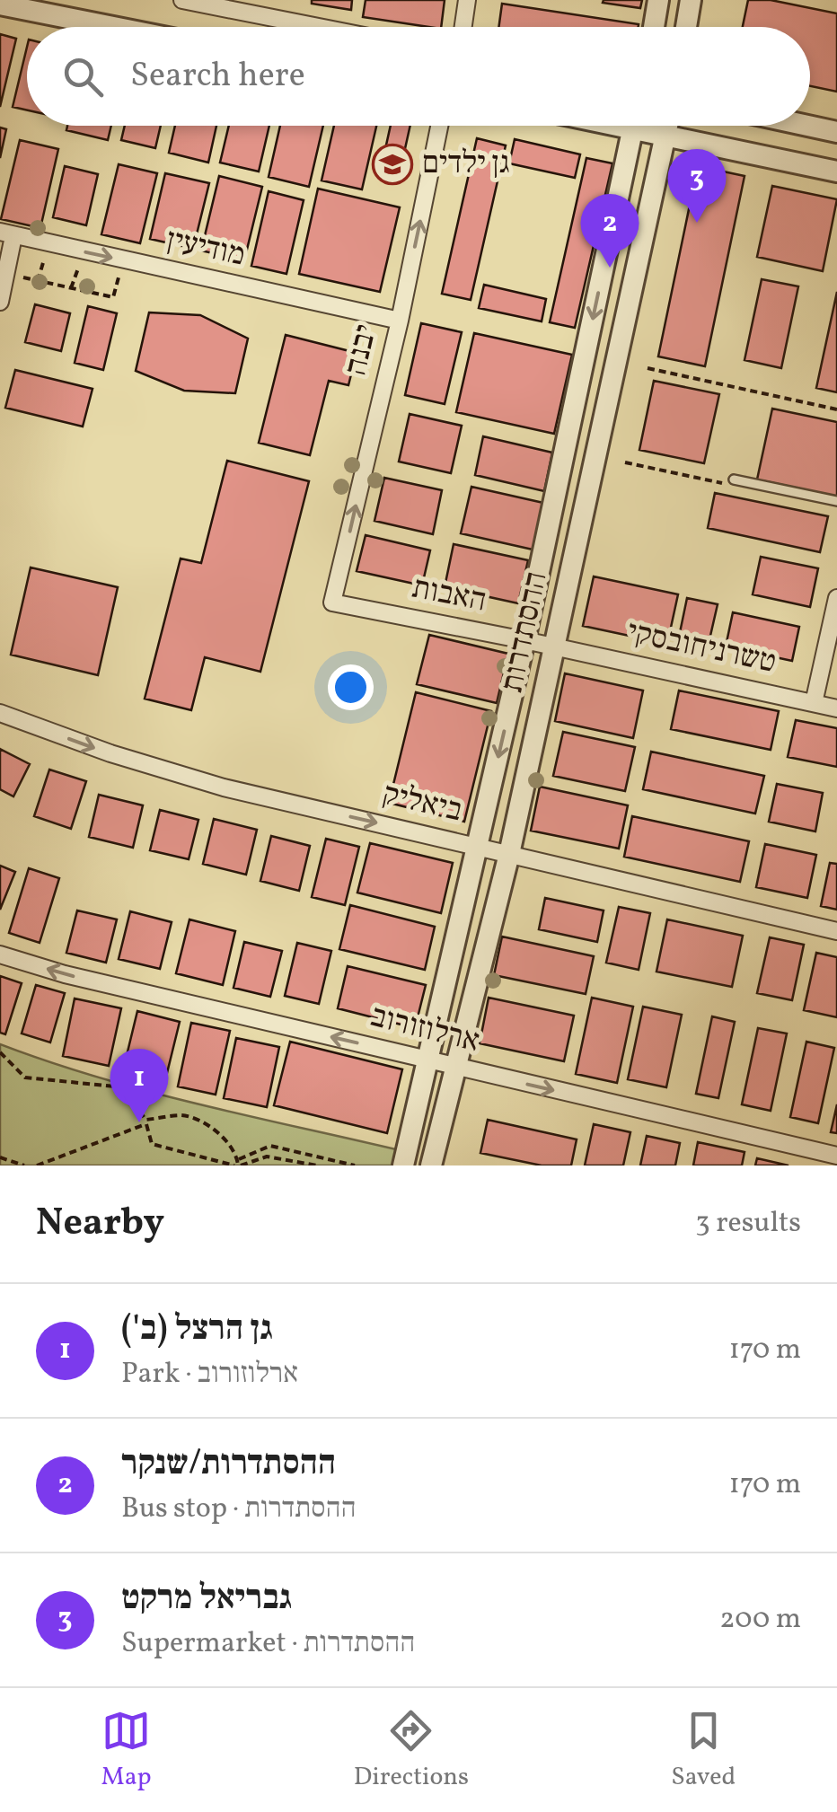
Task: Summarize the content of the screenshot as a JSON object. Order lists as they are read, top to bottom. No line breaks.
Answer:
{"streets":{"street":["מודיעין","יבנה","האבות","ההסתדרות","טשרניחובסקי","ביאליק","ארלוזורוב"]},"crossings":[["מודיעין","יבנה"],["יבנה","האבות"],["האבות","ההסתדרות"],["האבות","טשרניחובסקי"],["ההסתדרות","טשרניחובסקי"],["ההסתדרות","ביאליק"],["ההסתדרות","ארלוזורוב"]],"one_way":["יבנה","ביאליק"],"places":{"school or university":["גן ילדים"]},"page":{"search":"Search here","pins":["3","2","1"],"heading":["Nearby","3 results"],"list":[{"mark":"1","name":"גן הרצל (ב')","note":"Park · ארלוזורוב","value":"170 m"},{"mark":"2","name":"ההסתדרות/שנקר","note":"Bus stop · ההסתדרות","value":"170 m"},{"mark":"3","name":"גבריאל מרקט","note":"Supermarket · ההסתדרות","value":"200 m"}],"nav":["Map","Directions","Saved"]}}
